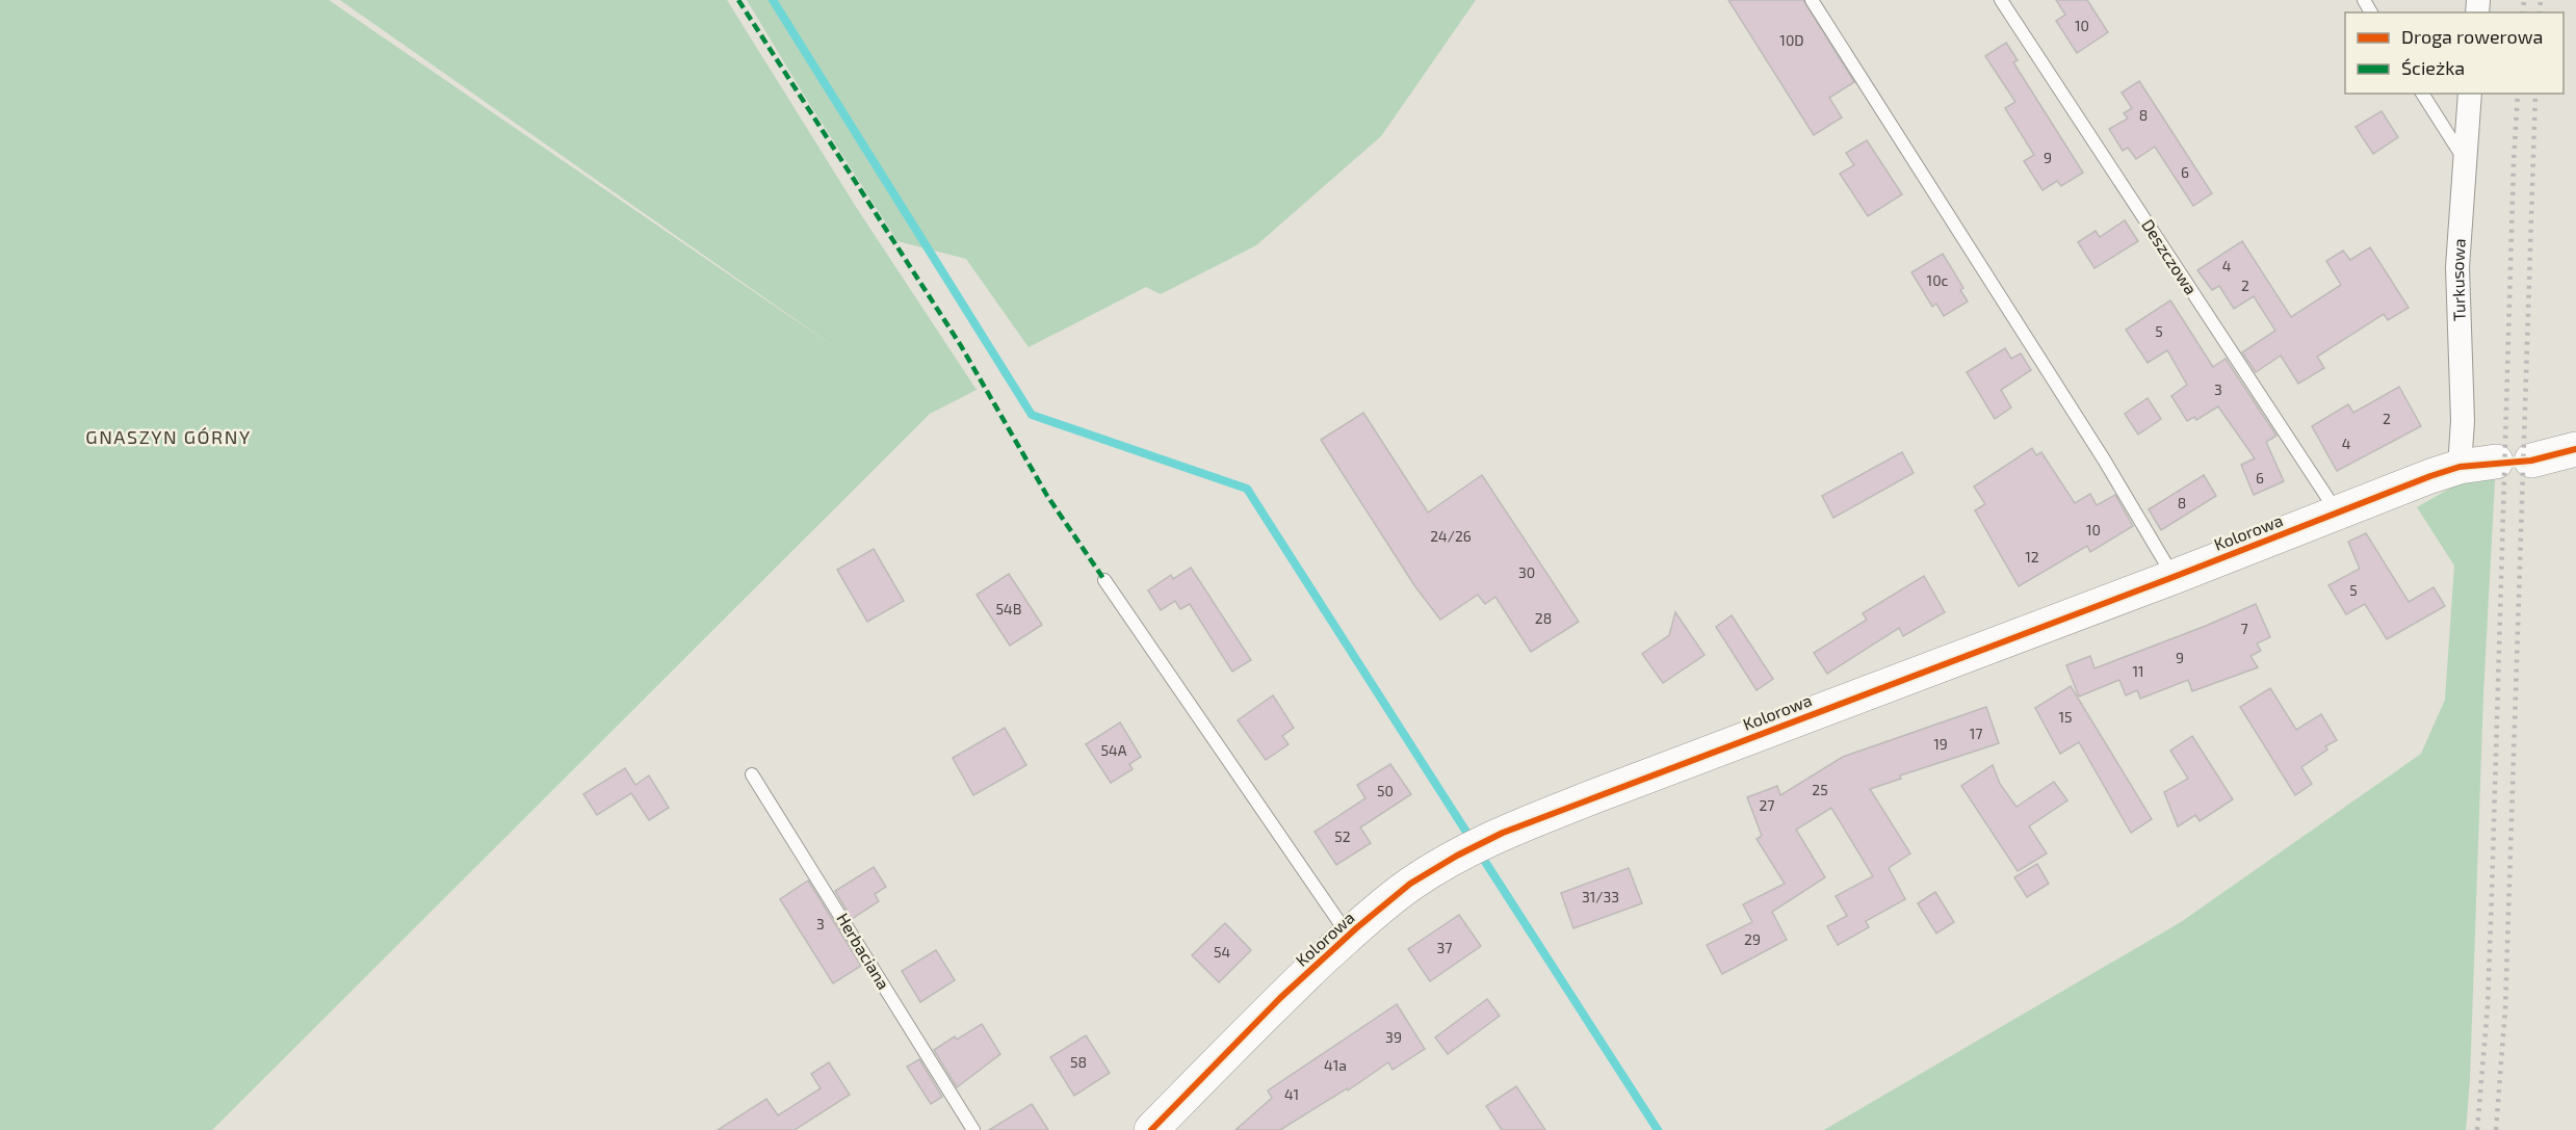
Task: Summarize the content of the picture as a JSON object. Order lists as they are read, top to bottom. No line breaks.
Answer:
{"streets":{"street":["Turkusowa","Kolorowa"],"lane":["Deszczowa","Herbaciana"]},"crossings":[["Deszczowa","Kolorowa"],["Turkusowa","Kolorowa"]],"districts":["GNASZYN GÓRNY"],"house_numbers":["10","10D","8","9","6","4","10c","2","5","3","2","4","6","8","10","24/26","12","30","5","54B","28","7","9","11","15","17","19","54A","25","50","27","52","31/33","3","29","37","54","39","58","41a","41"],"legend":["Droga rowerowa","Ścieżka"]}
